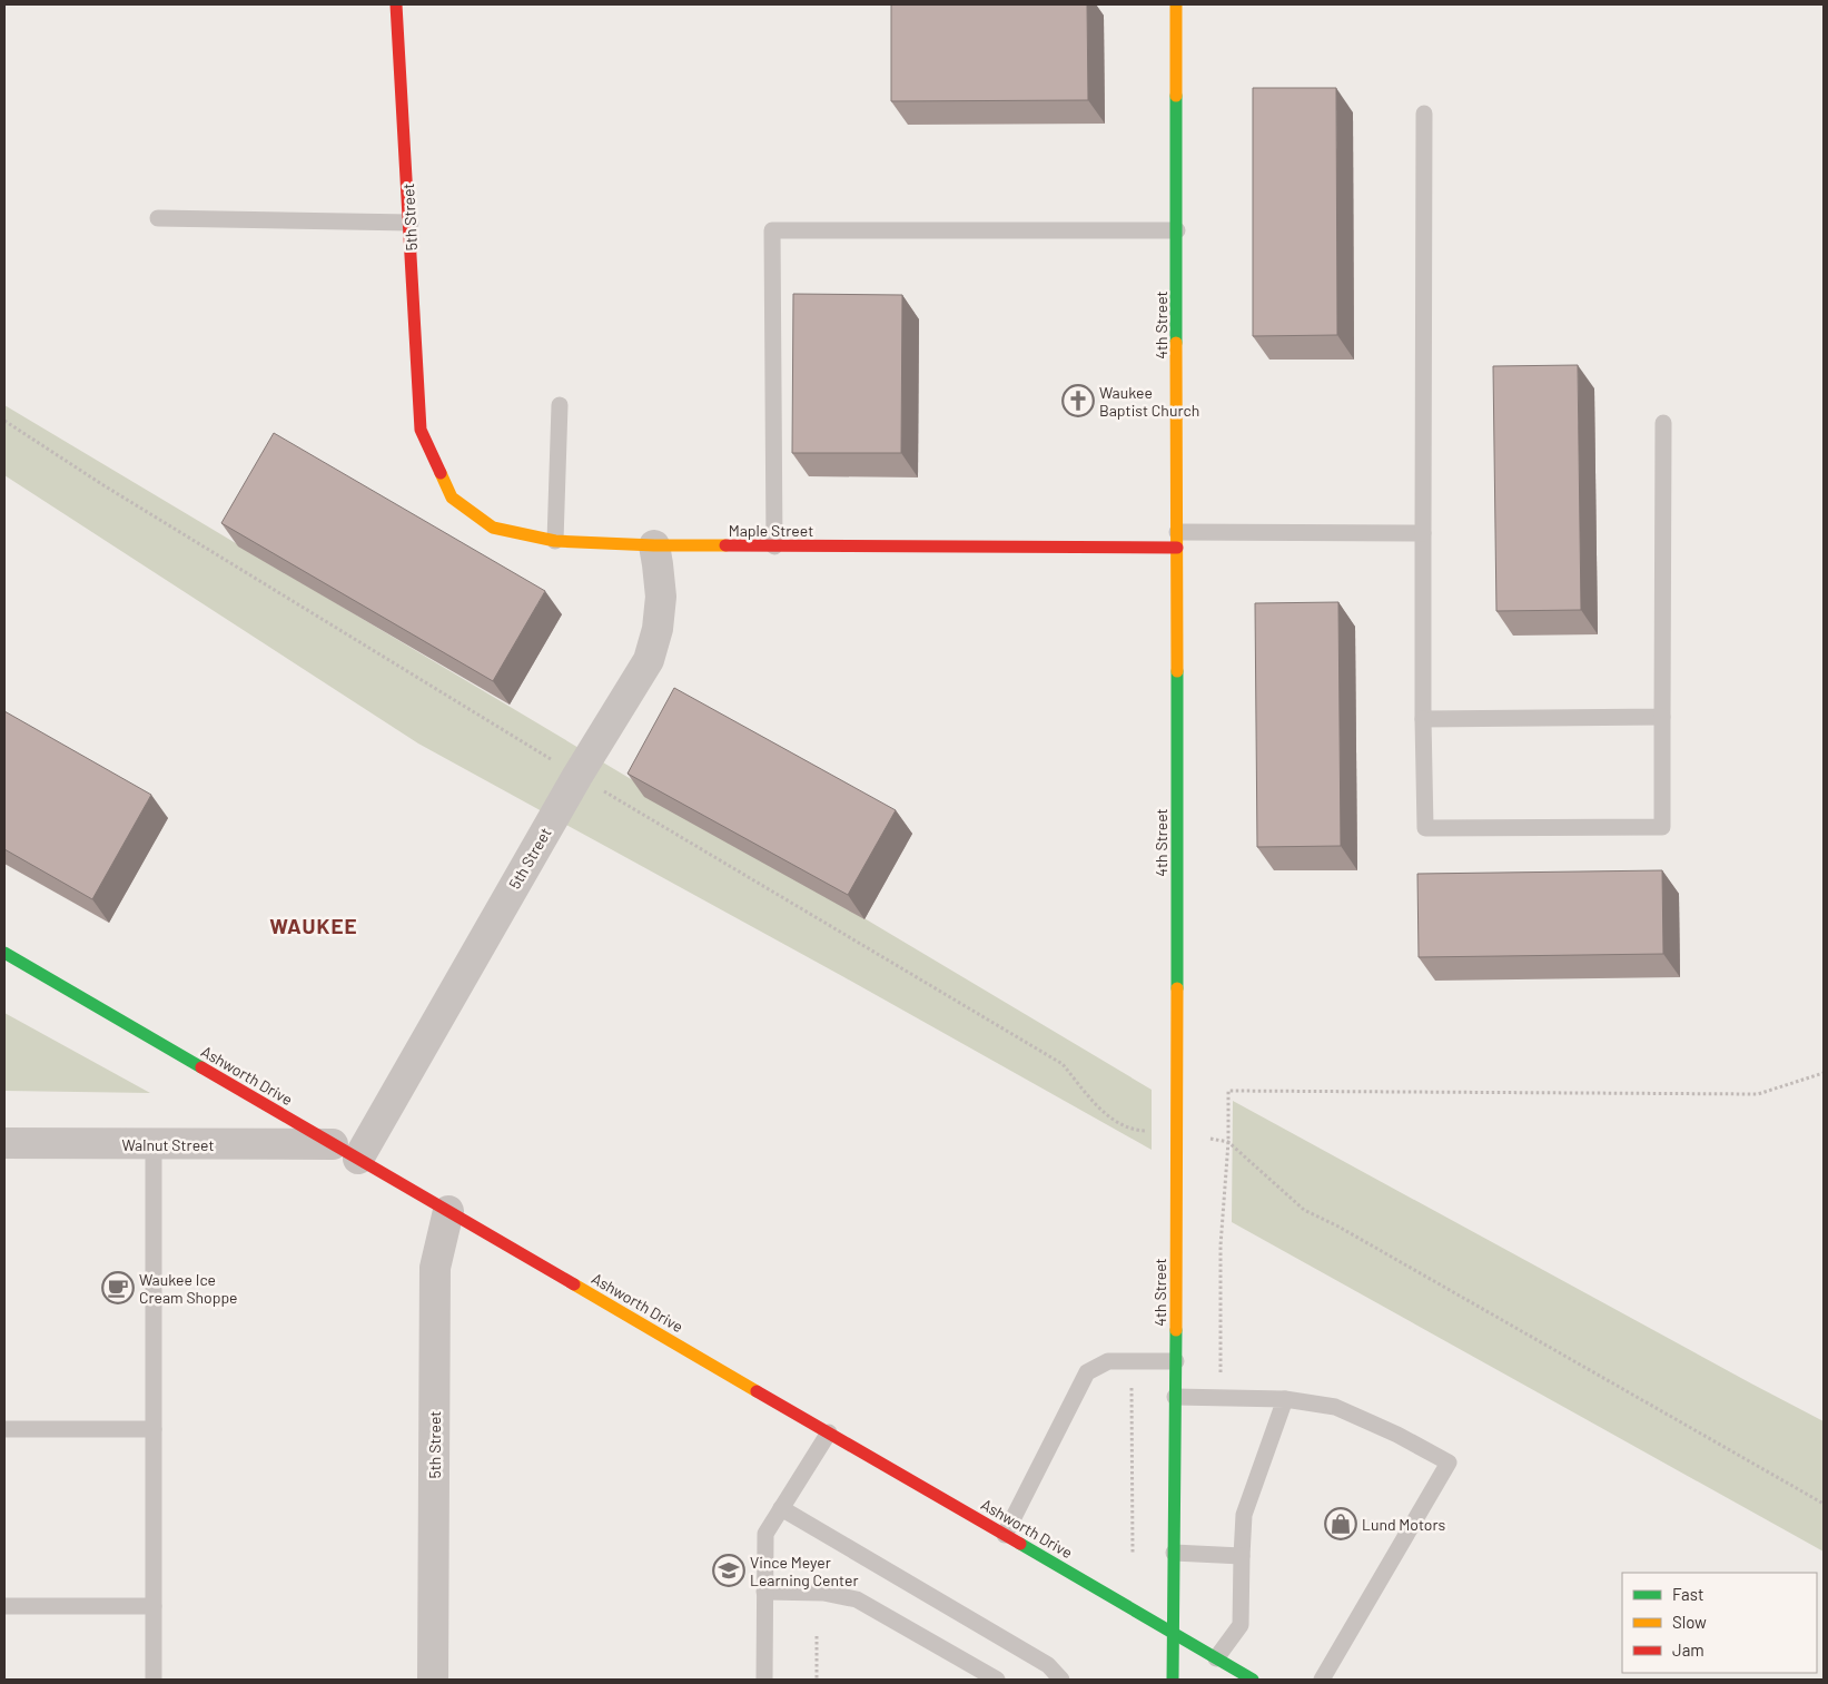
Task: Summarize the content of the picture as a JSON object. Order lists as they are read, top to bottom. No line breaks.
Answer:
{"streets":{"street":["5th Street","4th Street","Maple Street","Ashworth Drive","Walnut Street"]},"crossings":[["5th Street","Maple Street"],["5th Street","Ashworth Drive"],["4th Street","Maple Street"],["4th Street","Ashworth Drive"],["Ashworth Drive","Walnut Street"]],"districts":["WAUKEE"],"places":{"church":["Waukee Baptist Church"],"cafe":["Waukee Ice Cream Shoppe"],"shop":["Lund Motors"],"school or university":["Vince Meyer Learning Center"]},"legend":["Fast","Slow","Jam"]}
